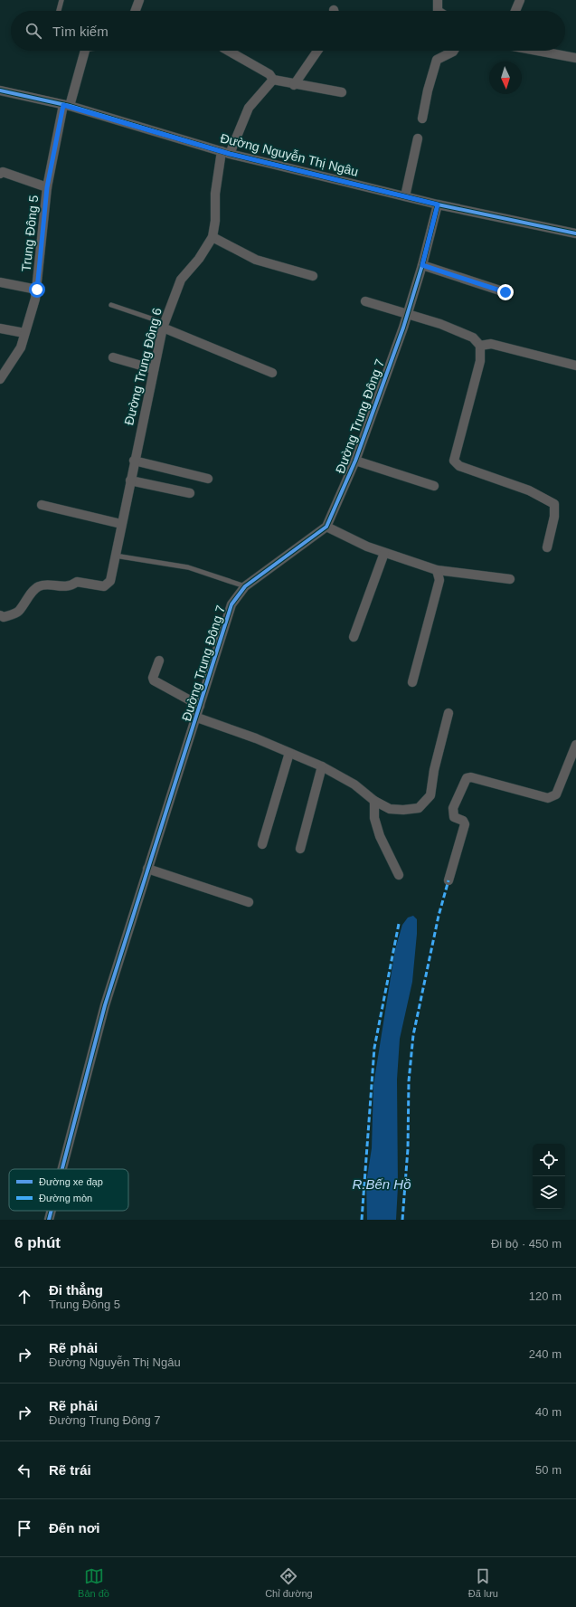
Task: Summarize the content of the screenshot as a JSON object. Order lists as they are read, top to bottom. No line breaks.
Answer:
{"streets":{"street":["Đường Nguyễn Thị Ngâu","Trung Đông 5","Đường Trung Đông 6","Đường Trung Đông 7"]},"crossings":[["Đường Nguyễn Thị Ngâu","Trung Đông 5"],["Đường Nguyễn Thị Ngâu","Đường Trung Đông 6"],["Đường Nguyễn Thị Ngâu","Đường Trung Đông 7"]],"water":["R.Bến Hồ"],"legend":["Đường xe đạp","Đường mòn"],"north":"bottom","page":{"search":"Tìm kiếm","heading":["6 phút","Đi bộ · 450 m"],"list":[["Đi thẳng","Trung Đông 5","120 m"],["Rẽ phải","Đường Nguyễn Thị Ngâu","240 m"],["Rẽ phải","Đường Trung Đông 7","40 m"],["Rẽ trái","50 m"],"Đến nơi"],"nav":["Bản đồ","Chỉ đường","Đã lưu"]}}
